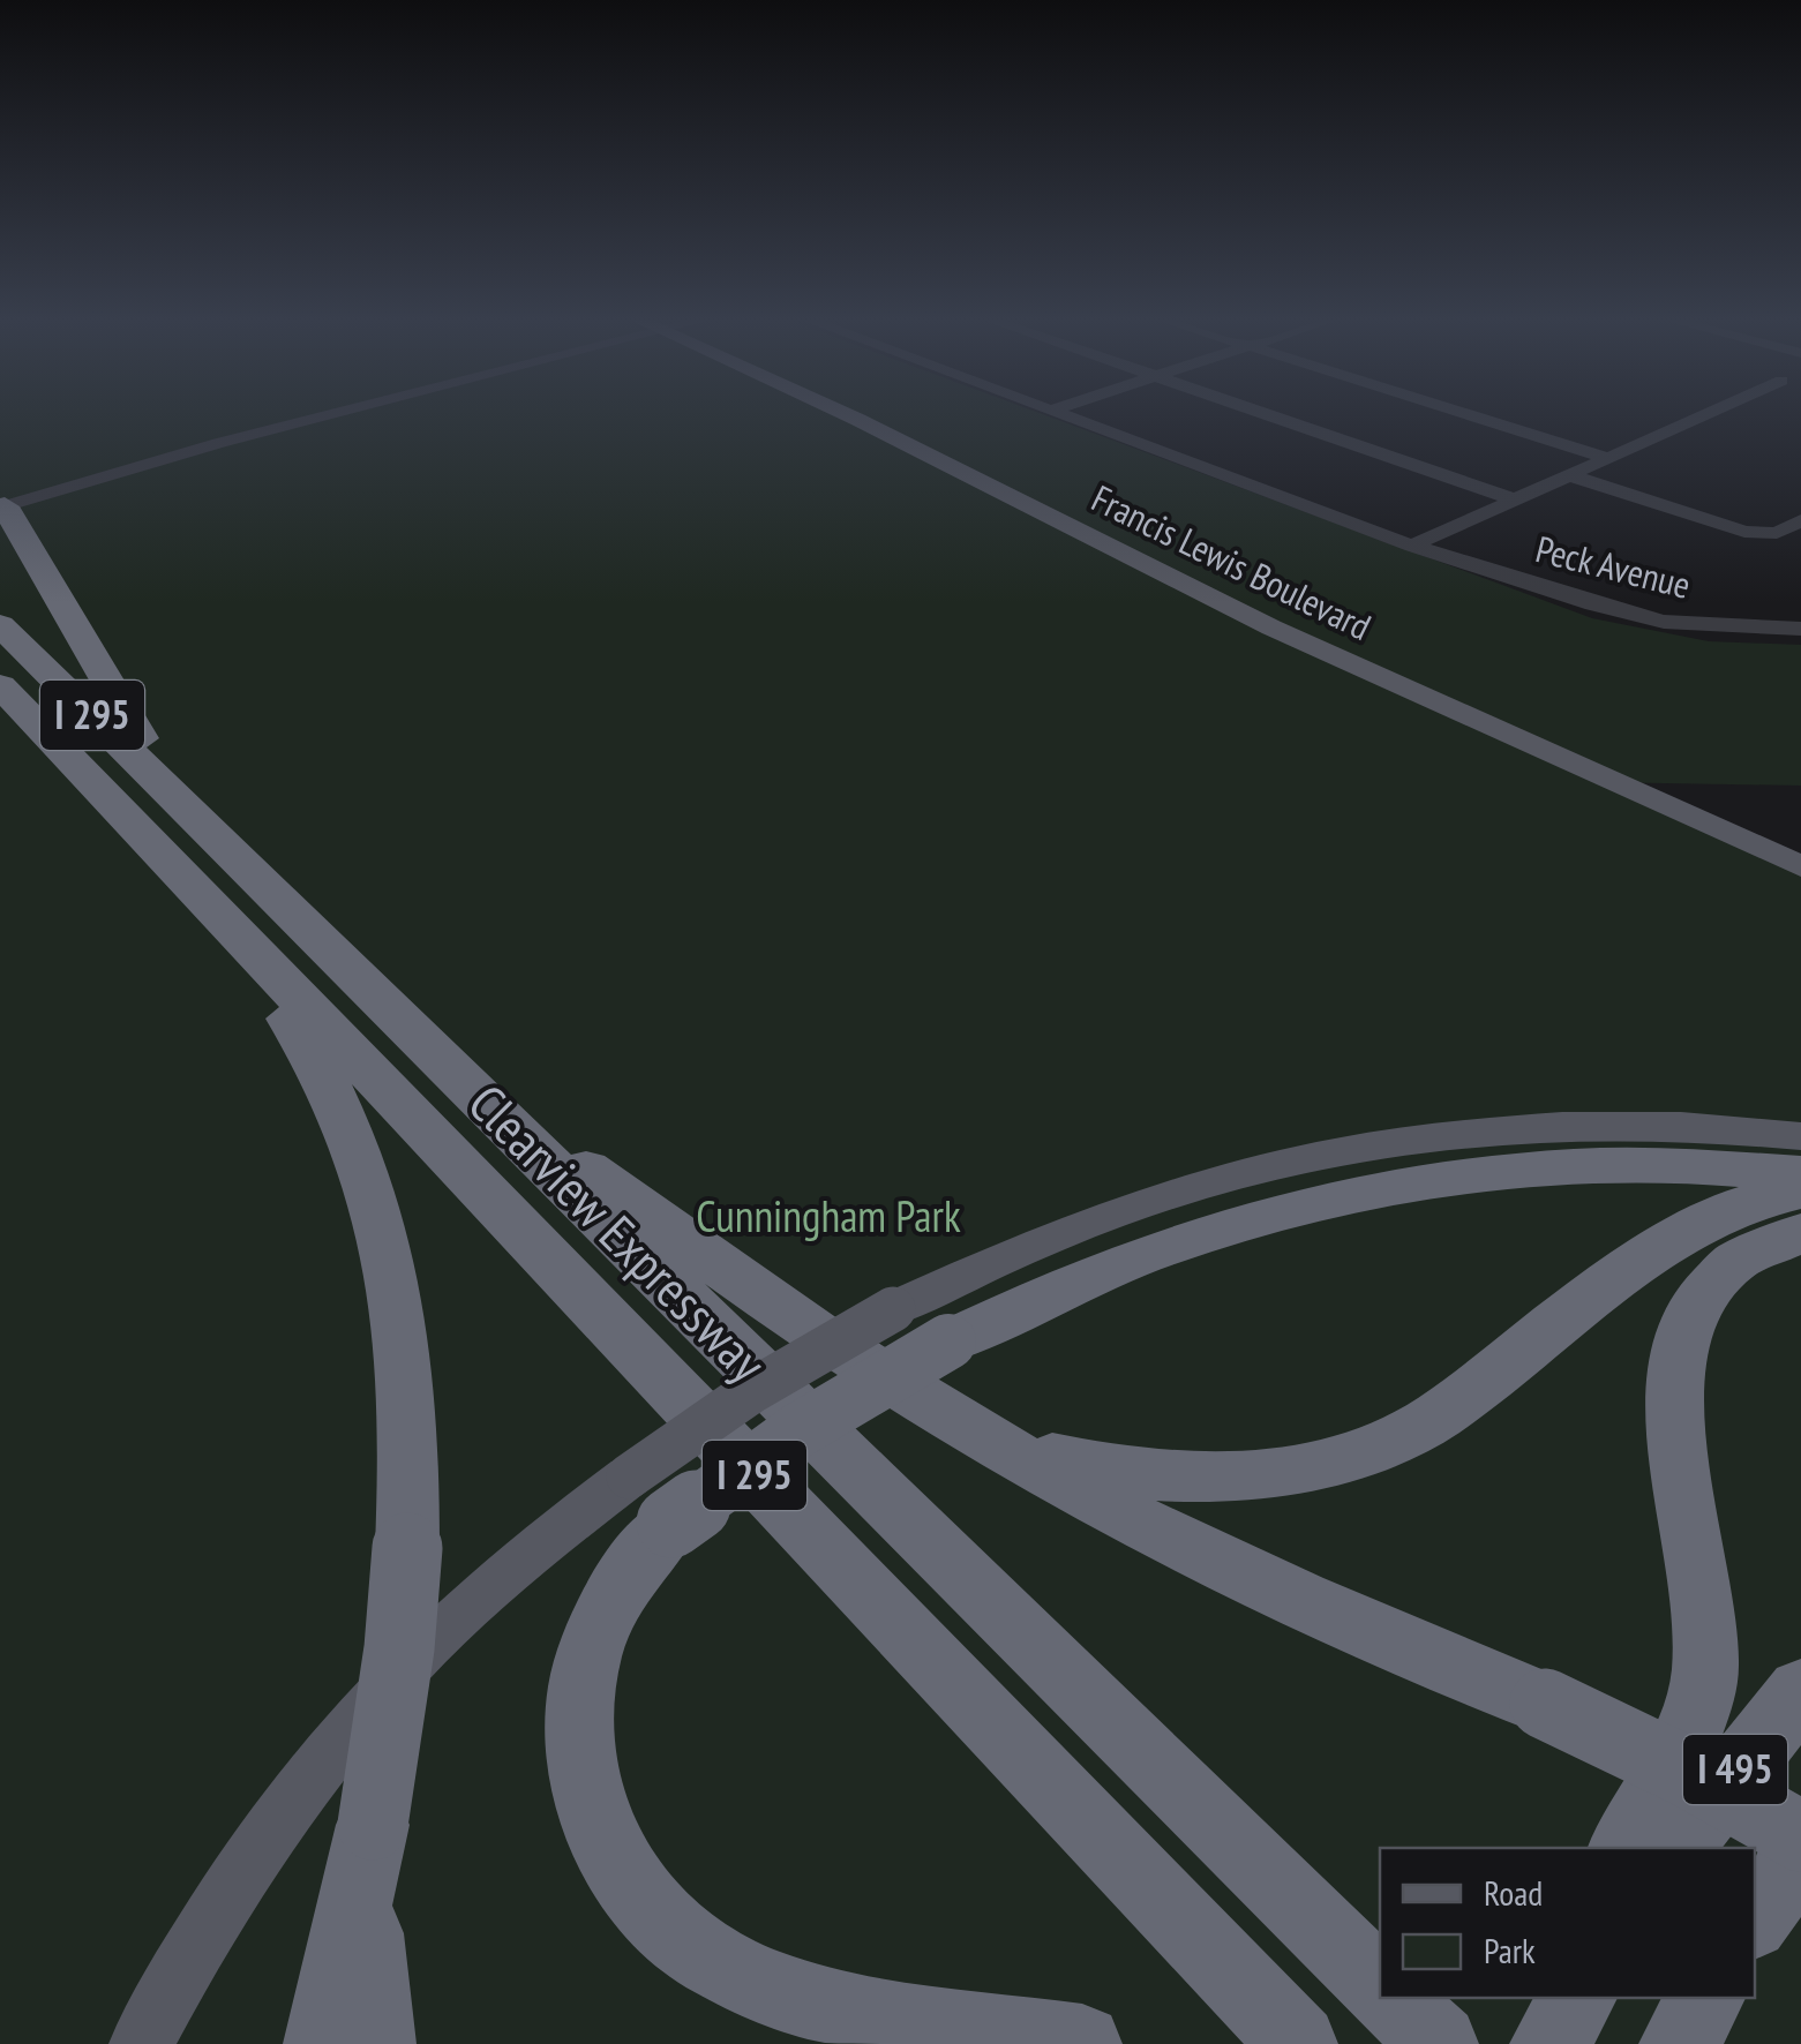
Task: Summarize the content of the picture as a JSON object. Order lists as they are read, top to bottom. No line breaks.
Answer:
{"streets":{"highway":["I 295","Clearview Expressway","I 495"],"main road":["Francis Lewis Boulevard"],"street":["Peck Avenue"]},"parks":["Cunningham Park"],"legend":["Road","Park"]}
